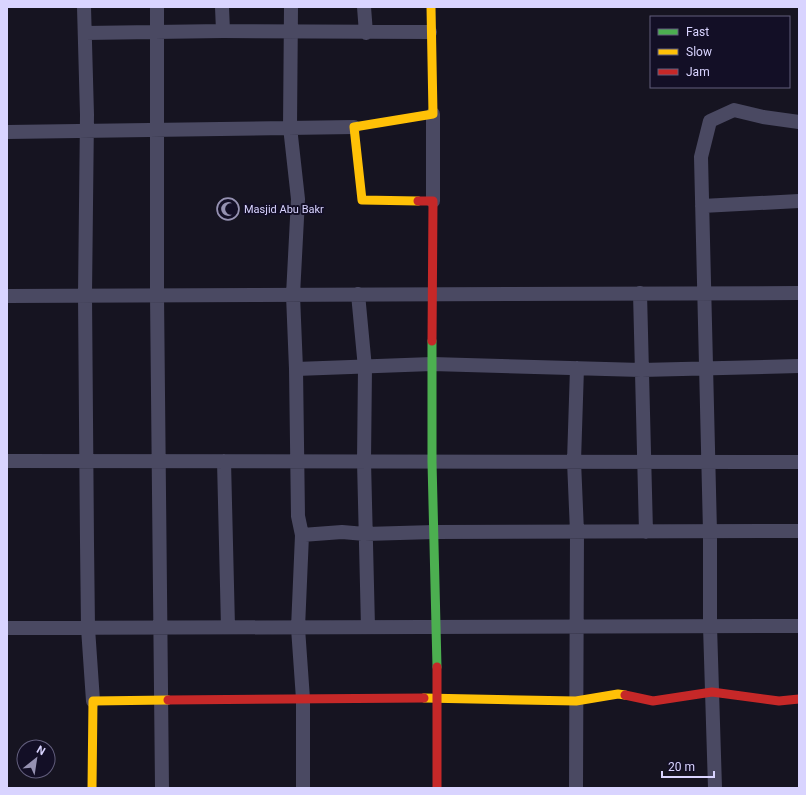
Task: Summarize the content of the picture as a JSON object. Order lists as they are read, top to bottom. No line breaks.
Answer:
{"places":{"mosque":["Masjid Abu Bakr"]},"legend":["Fast","Slow","Jam"],"scale_bar":"20 m","north":"top right"}
